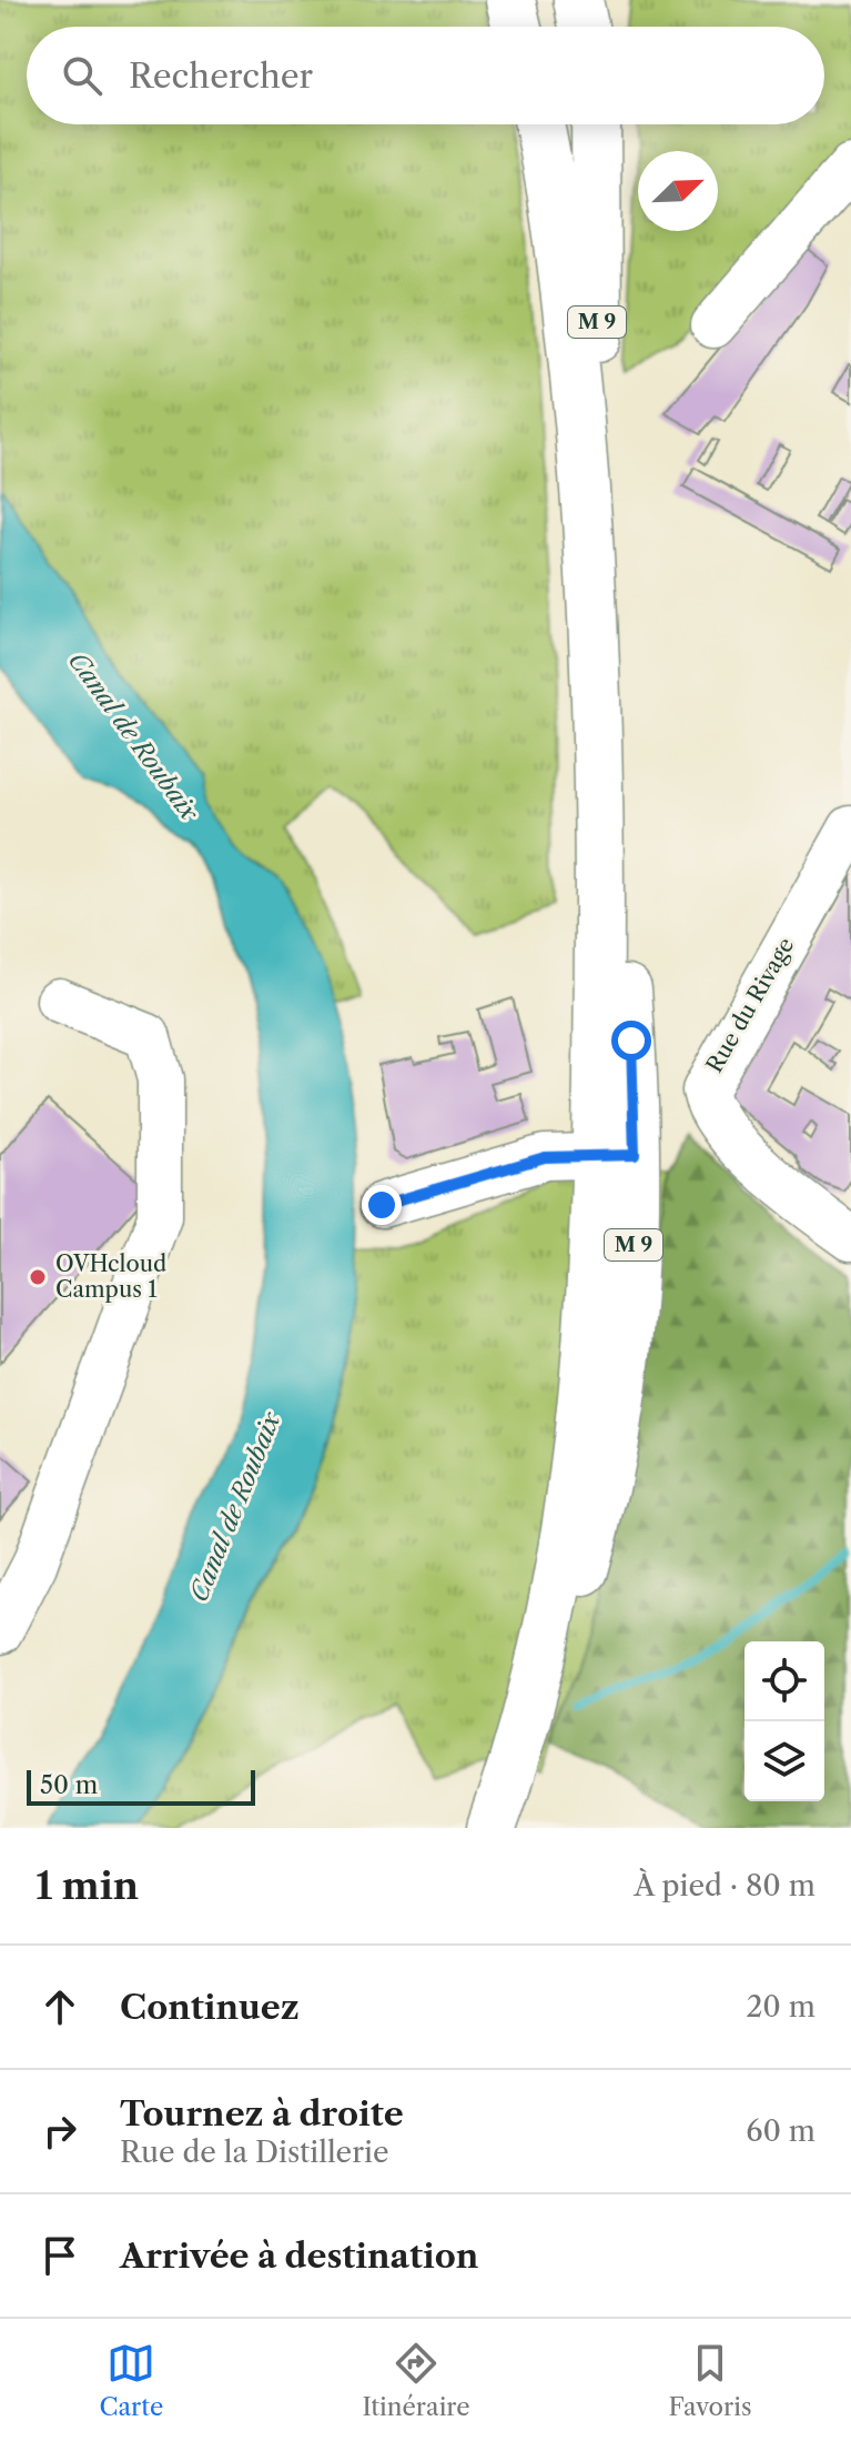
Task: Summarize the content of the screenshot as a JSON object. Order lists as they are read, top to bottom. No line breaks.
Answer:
{"streets":{"main road":["M 9"],"street":["Rue du Rivage"]},"water":["Canal de Roubaix"],"places":["OVHcloud Campus 1"],"scale_bar":"50 m","north":"top right","page":{"search":"Rechercher","scale":"50 m","heading":["1 min","À pied · 80 m"],"list":[["Continuez","20 m"],["Tournez à droite","Rue de la Distillerie","60 m"],"Arrivée à destination"],"nav":["Carte","Itinéraire","Favoris"]}}
